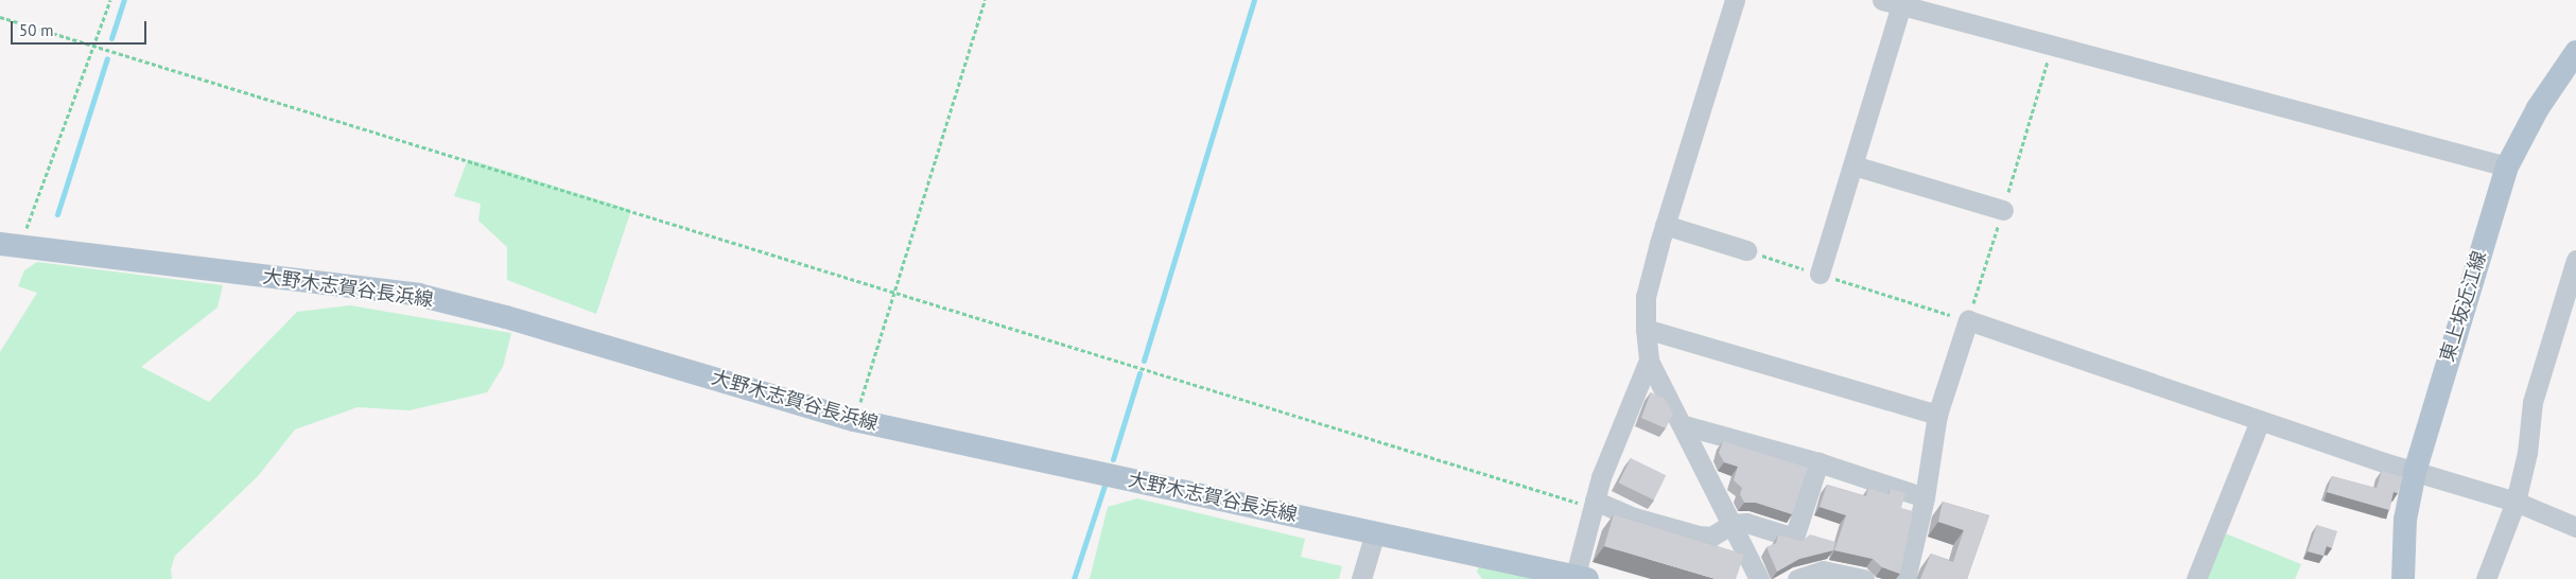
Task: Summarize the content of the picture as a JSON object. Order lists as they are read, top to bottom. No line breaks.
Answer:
{"streets":{"main road":["大野木志賀谷長浜線","東上坂近江線"]},"scale_bar":"50 m"}
